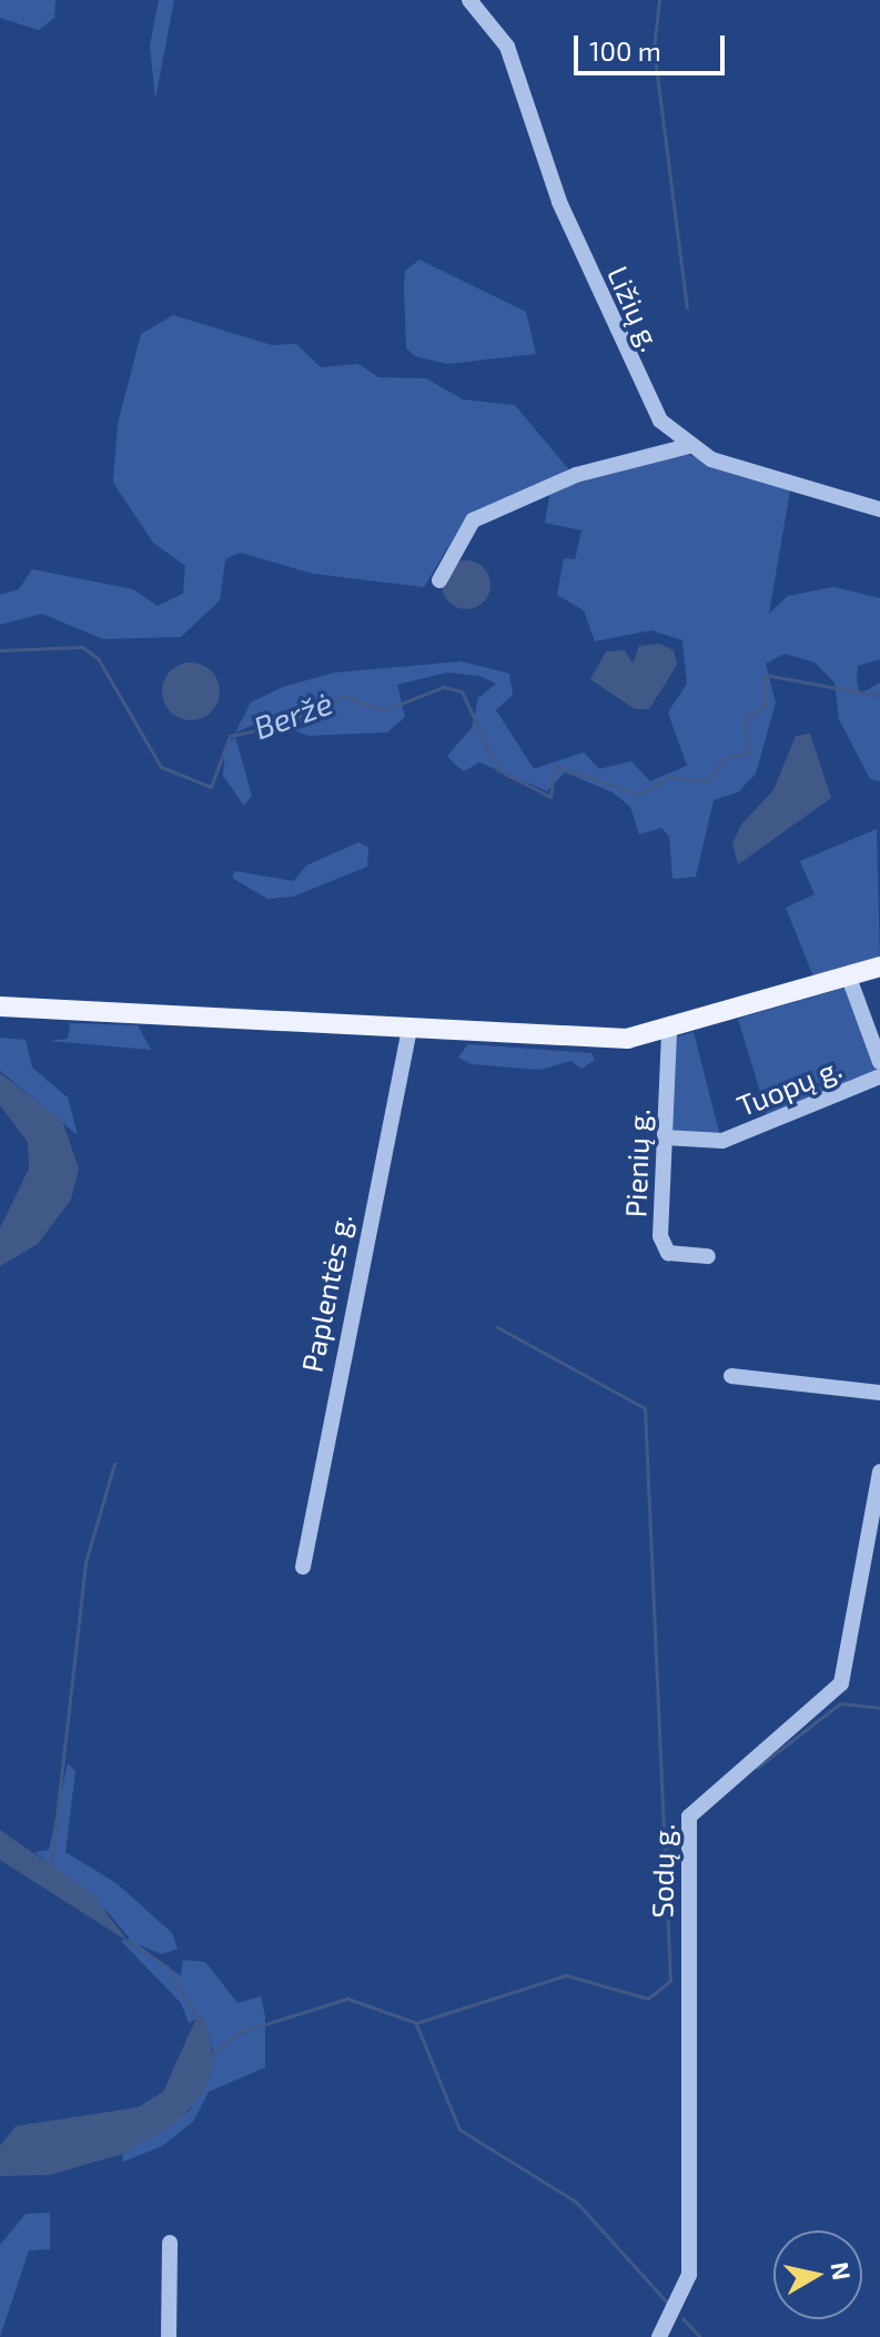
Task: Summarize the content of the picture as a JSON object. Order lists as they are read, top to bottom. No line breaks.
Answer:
{"streets":{"street":["Ližių g.","Tuopų g.","Pienių g.","Paplentės g.","Sodų g."]},"crossings":[["Tuopų g.","Pienių g."]],"water":["Beržė"],"scale_bar":"100 m","north":"right"}
